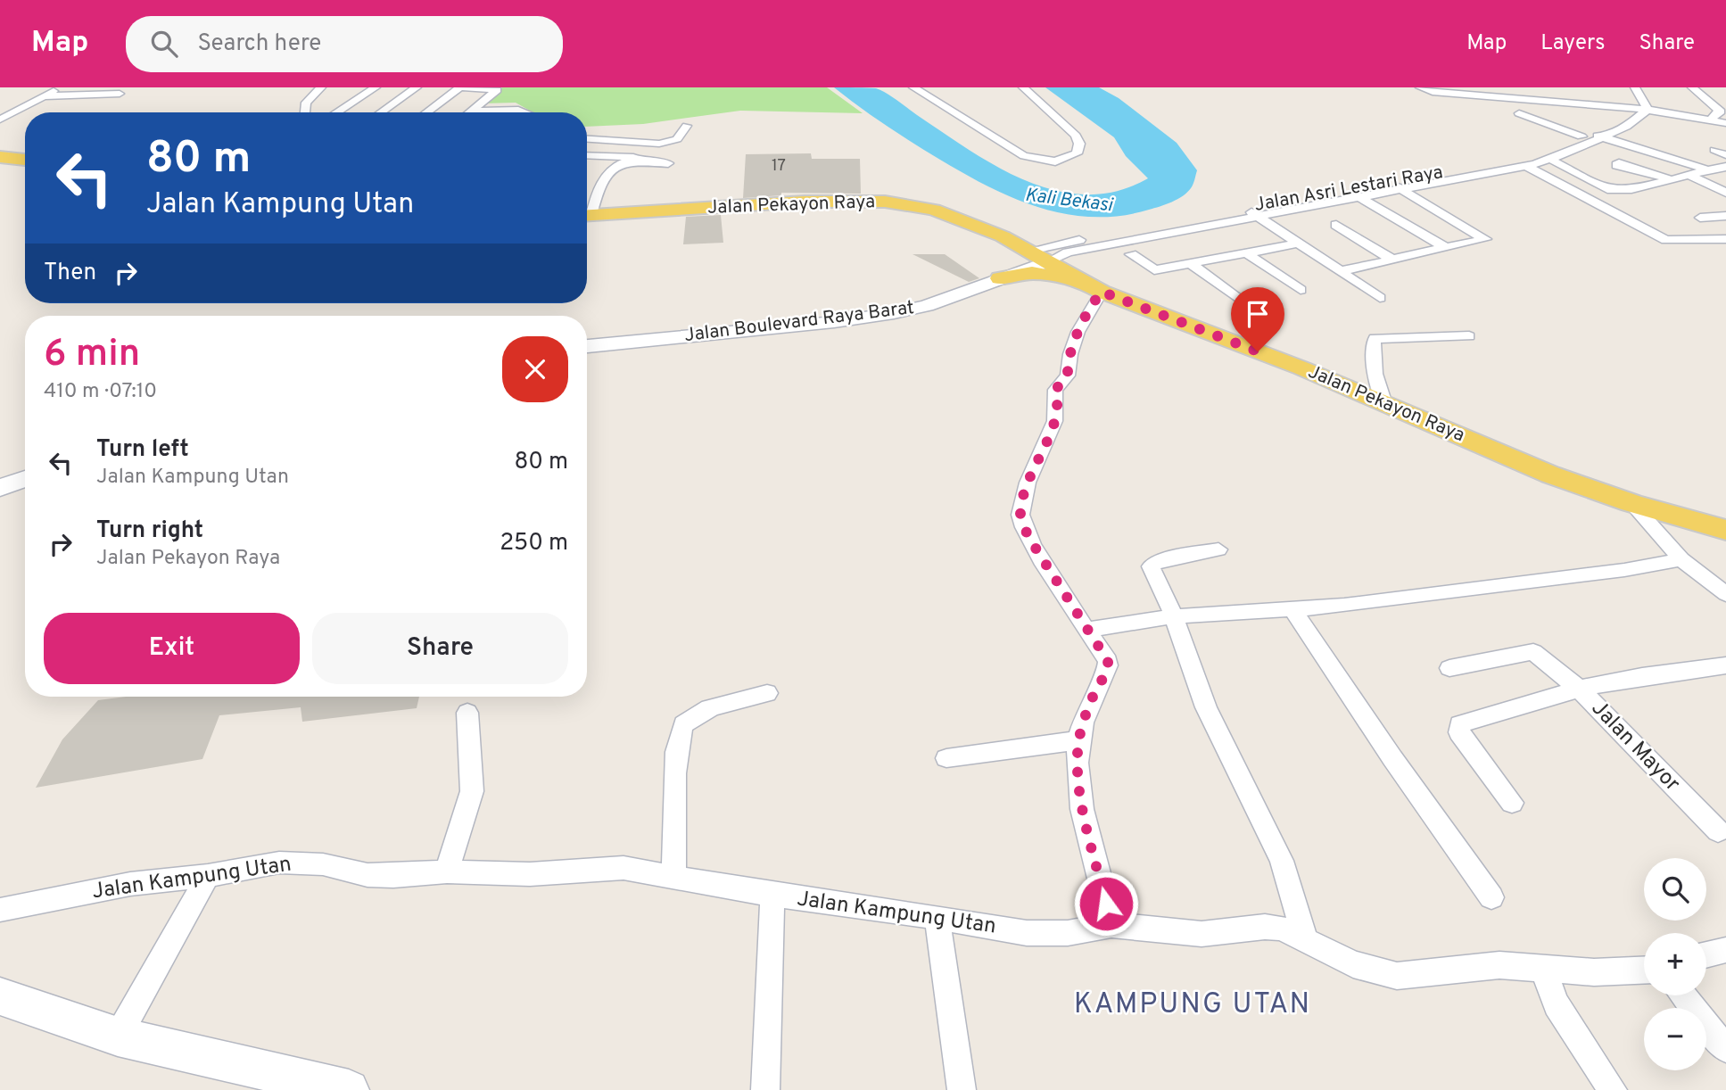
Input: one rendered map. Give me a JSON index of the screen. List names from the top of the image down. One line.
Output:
{"streets":{"main road":["Jalan Pekayon Raya","Jalan Boulevard Raya Barat"],"street":["Jalan Asri Lestari Raya","Jalan Mayor","Jalan Kampung Utan"]},"crossings":[["Jalan Asri Lestari Raya","Jalan Pekayon Raya"],["Jalan Asri Lestari Raya","Jalan Boulevard Raya Barat"],["Jalan Pekayon Raya","Jalan Boulevard Raya Barat"]],"districts":["KAMPUNG UTAN"],"water":["Kali Bekasi"],"house_numbers":["17"],"page":{"header":"Map","search":"Search here","nav":["Map","Layers","Share"],"turn":["80 m","Jalan Kampung Utan"],"then":"Then","heading":["6 min","410 m · 07:10"],"list":[{"name":"Turn left","note":"Jalan Kampung Utan","value":"80 m"},{"name":"Turn right","note":"Jalan Pekayon Raya","value":"250 m"}],"buttons":["Exit","Share"],"map_buttons":["+","−"]}}
